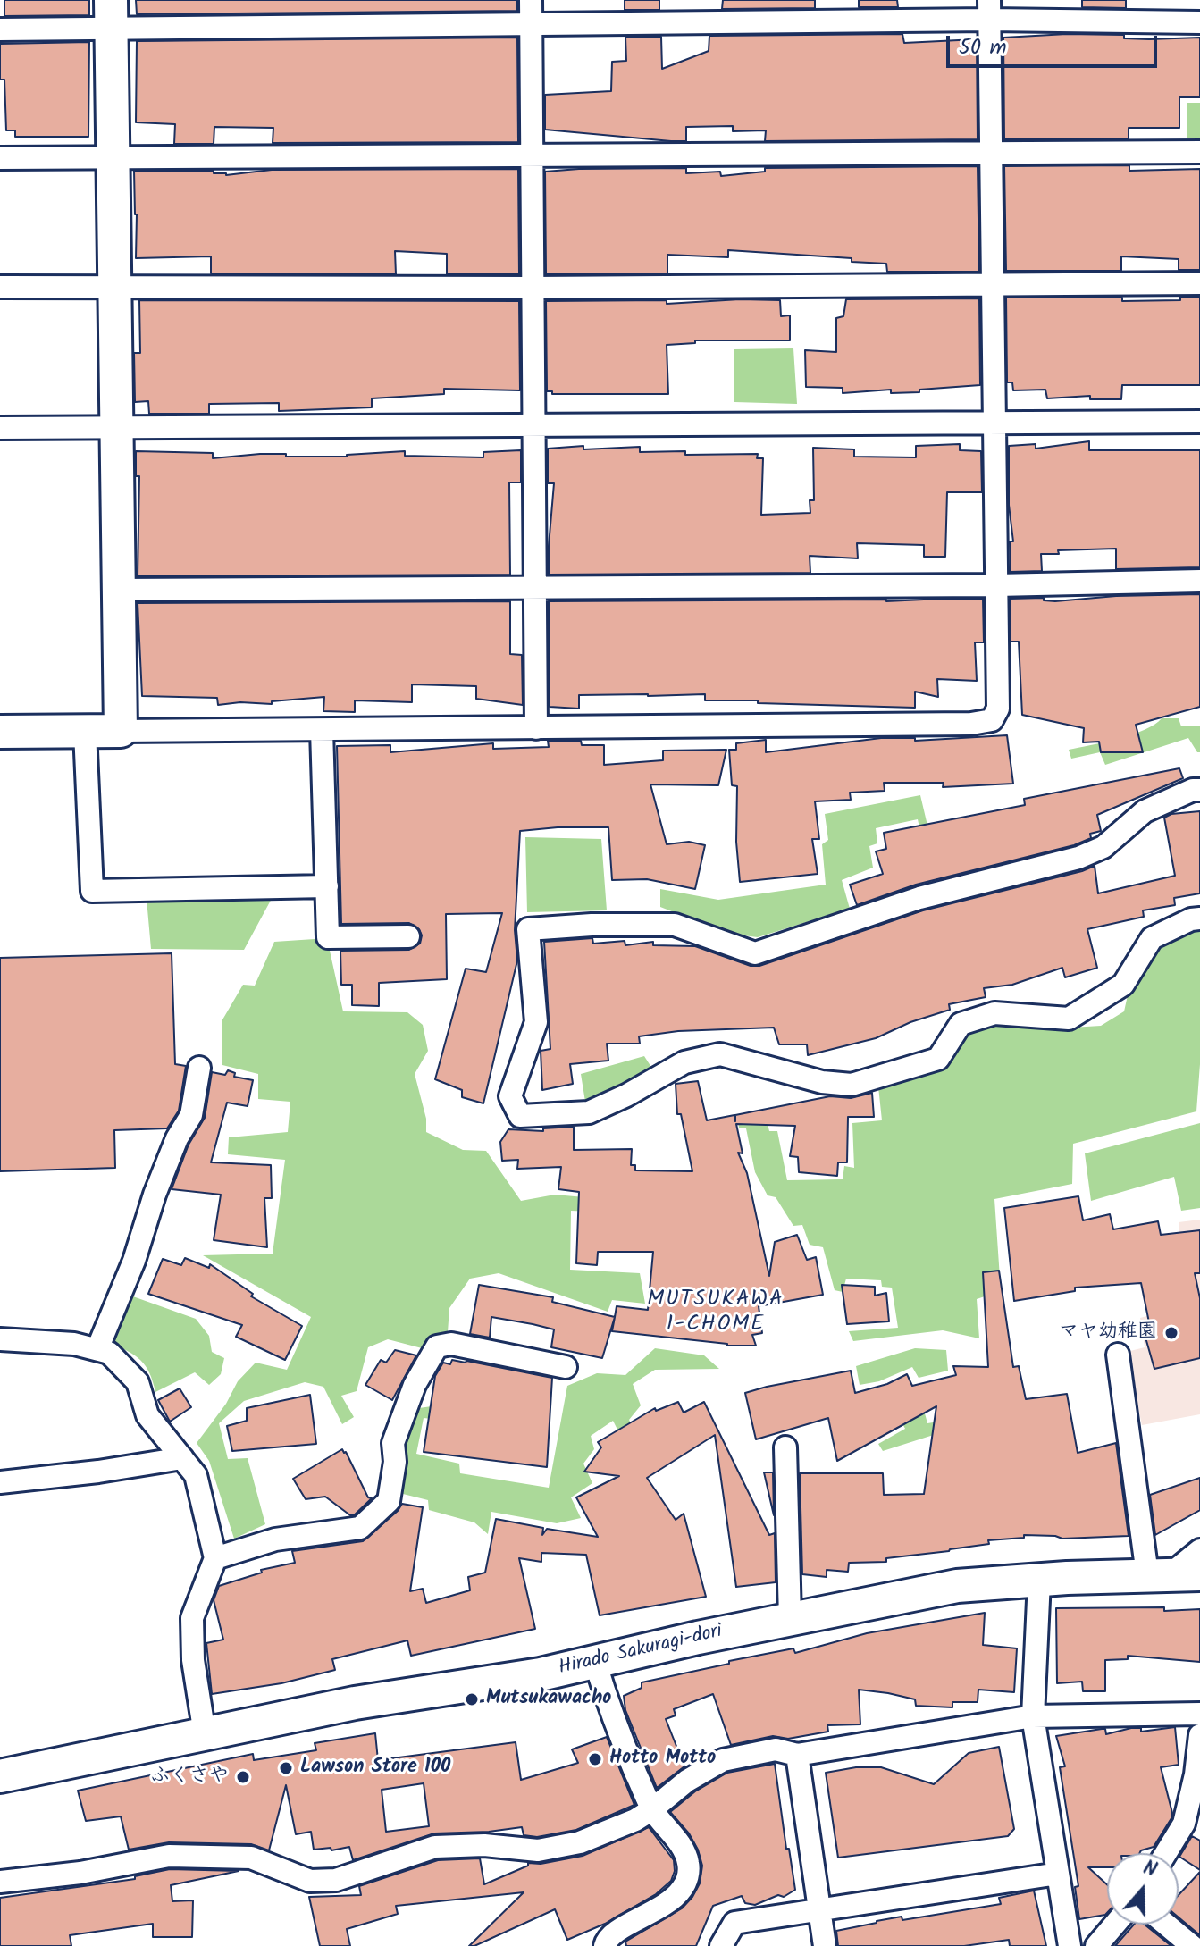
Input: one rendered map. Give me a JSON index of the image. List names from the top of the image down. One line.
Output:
{"streets":{"main road":["Hirado Sakuragi-dori"]},"districts":["MUTSUKAWA 1-CHOME"],"places":["マヤ幼稚園","Mutsukawacho","Hotto Motto","Lawson Store 100","ふくさや"],"scale_bar":"50 m","north":"top"}
